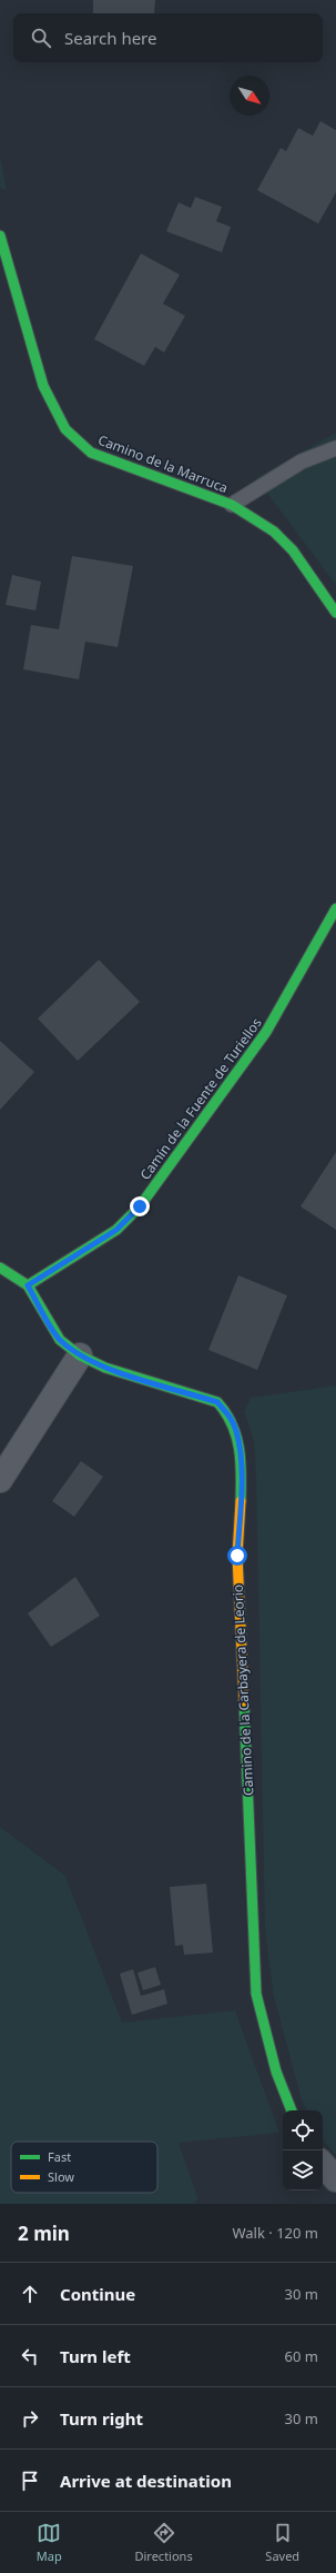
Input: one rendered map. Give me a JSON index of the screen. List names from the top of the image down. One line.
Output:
{"streets":{"street":["Camino de la Marruca","Camín de la Fuente de Turiellos","Camino de la Carbayera de Leorio"]},"crossings":[["Camín de la Fuente de Turiellos","Camino de la Carbayera de Leorio"]],"legend":["Fast","Slow"],"north":"bottom right","page":{"search":"Search here","heading":["2 min","Walk · 120 m"],"list":[["Continue","30 m"],["Turn left","60 m"],["Turn right","30 m"],"Arrive at destination"],"nav":["Map","Directions","Saved"]}}
